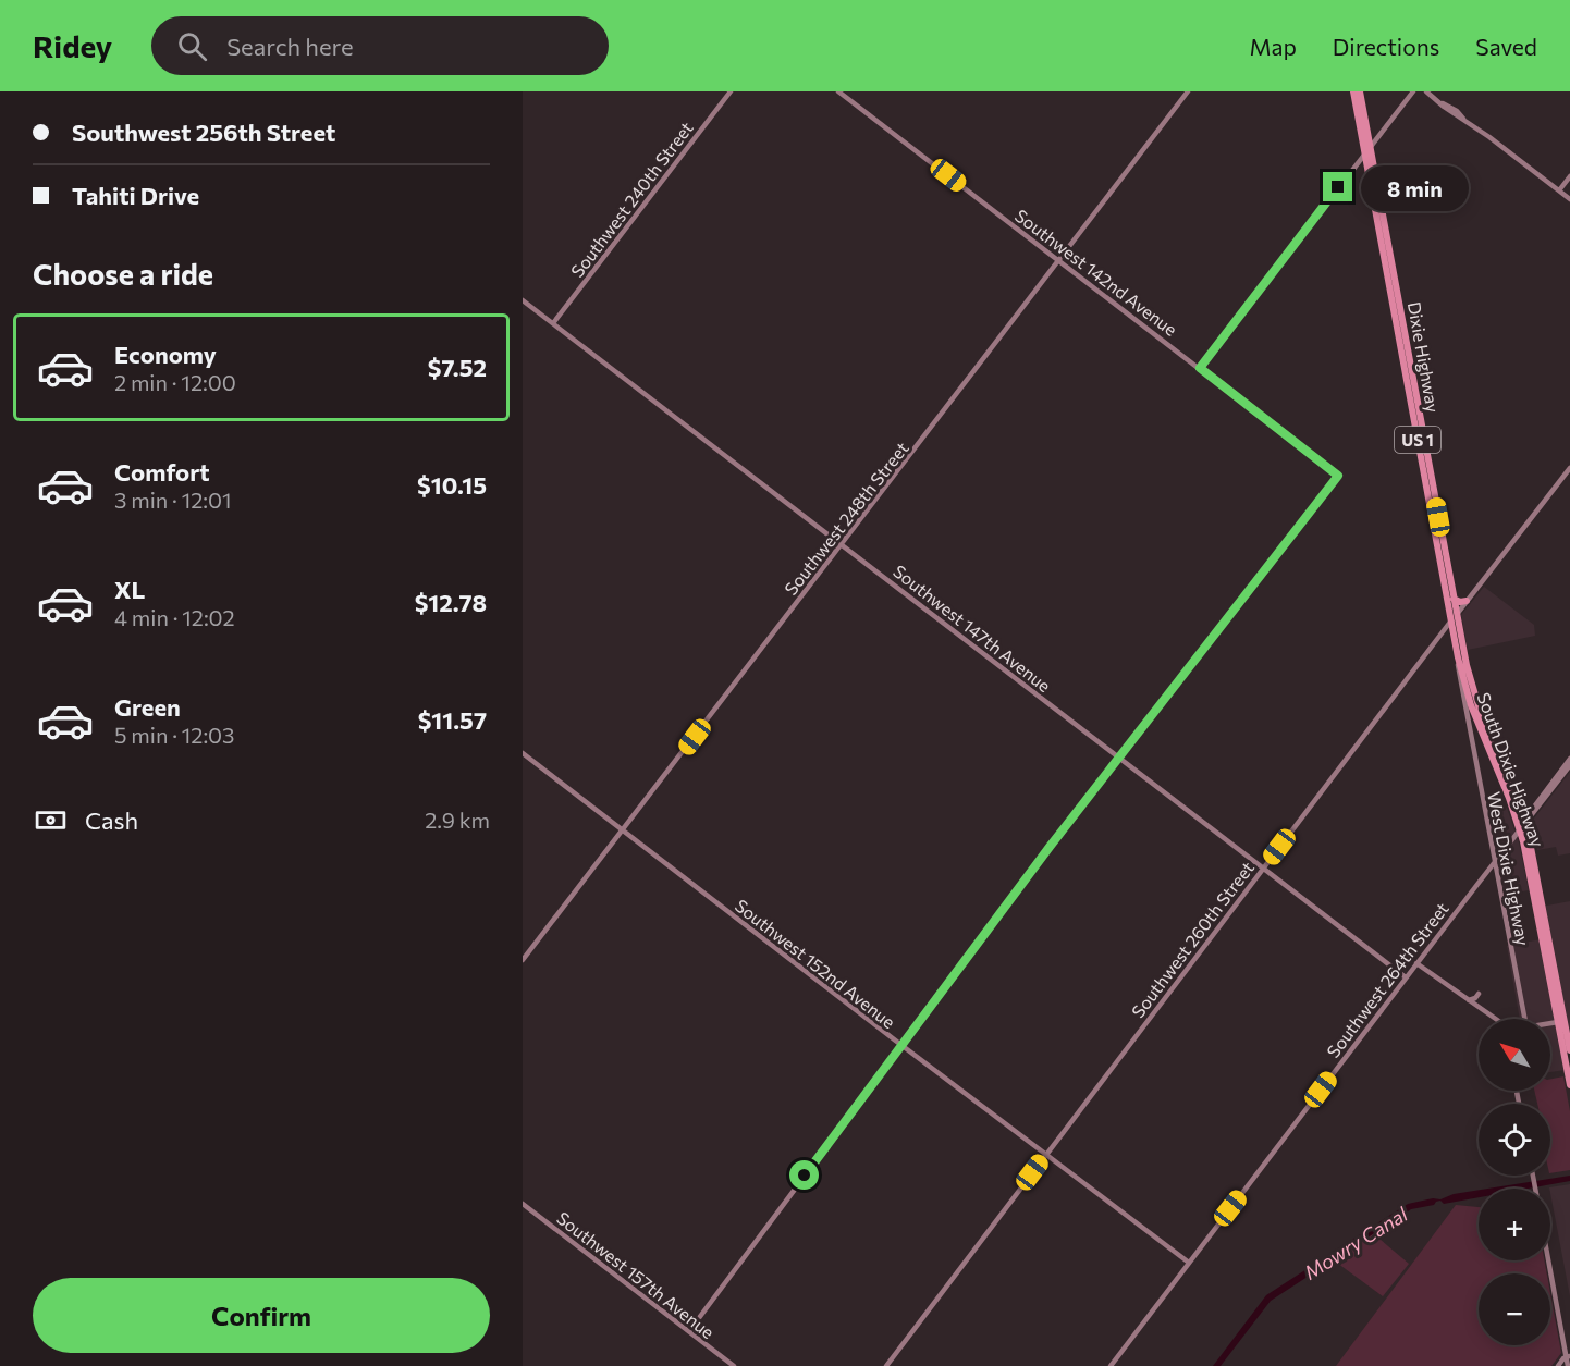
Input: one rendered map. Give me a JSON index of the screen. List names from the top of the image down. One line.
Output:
{"streets":{"highway":["Dixie Highway","US 1","South Dixie Highway"],"street":["Southwest 240th Street","Southwest 142nd Avenue","Southwest 248th Street","Southwest 147th Avenue","West Dixie Highway","Southwest 260th Street","Southwest 152nd Avenue","Southwest 264th Street","Southwest 157th Avenue"]},"crossings":[["Southwest 240th Street","Southwest 147th Avenue"],["Southwest 142nd Avenue","Southwest 248th Street"],["Southwest 142nd Avenue","Southwest 147th Avenue"],["Dixie Highway","South Dixie Highway"],["Dixie Highway","West Dixie Highway"],["Dixie Highway","Southwest 260th Street"],["Southwest 248th Street","Southwest 147th Avenue"],["Southwest 248th Street","Southwest 152nd Avenue"],["Southwest 147th Avenue","Southwest 260th Street"],["Southwest 147th Avenue","Southwest 264th Street"],["South Dixie Highway","West Dixie Highway"],["South Dixie Highway","Southwest 264th Street"],["West Dixie Highway","Southwest 264th Street"],["Southwest 260th Street","Southwest 152nd Avenue"],["Southwest 152nd Avenue","Southwest 264th Street"]],"water":["Mowry Canal"],"north":"top left","page":{"header":"Ridey","search":"Search here","nav":["Map","Directions","Saved"],"banner":["Southwest 256th Street","Tahiti Drive"],"bubble":"8 min","heading":"Choose a ride","list":[{"name":"Economy","note":"2 min · 12:00","value":"$7.52"},{"name":"Comfort","note":"3 min · 12:01","value":"$10.15"},{"name":"XL","note":"4 min · 12:02","value":"$12.78"},{"name":"Green","note":"5 min · 12:03","value":"$11.57"}],"pay":["Cash","2.9 km"],"map_buttons":["+","−"],"buttons":"Confirm"}}
